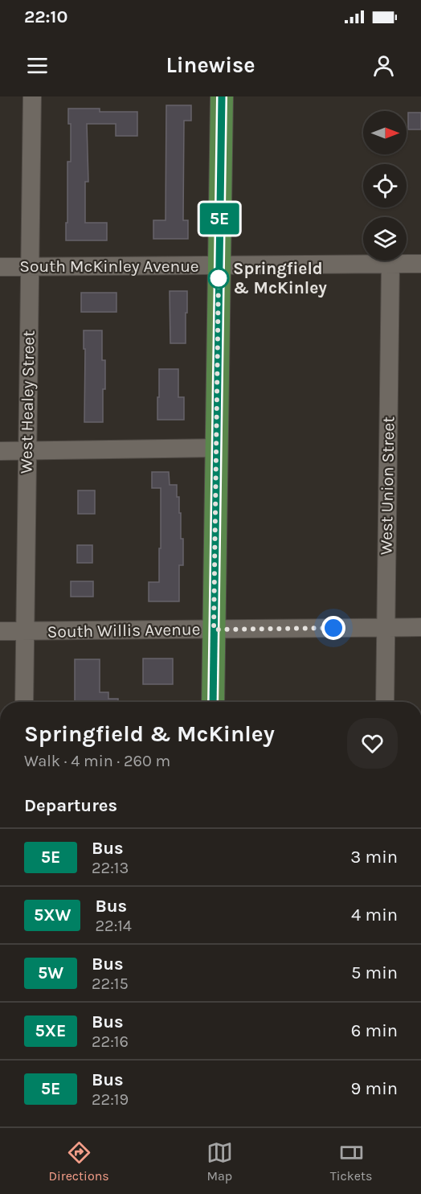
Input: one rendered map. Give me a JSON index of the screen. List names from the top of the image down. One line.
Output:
{"streets":{"street":["South McKinley Avenue","West Healey Street","West Union Street","South Willis Avenue"]},"crossings":[["South McKinley Avenue","West Healey Street"],["South McKinley Avenue","West Union Street"],["West Healey Street","South Willis Avenue"],["West Union Street","South Willis Avenue"]],"places":["Springfield & McKinley"],"lines":["bus line 5E"],"north":"right","page":{"status":"22:10","header":"Linewise","on_map":"5E","heading":[["Springfield & McKinley","Walk · 4 min · 260 m"],"Departures"],"list":[{"mark":"5E","name":"Bus","note":"22:13","value":"3 min"},{"mark":"5XW","name":"Bus","note":"22:14","value":"4 min"},{"mark":"5W","name":"Bus","note":"22:15","value":"5 min"},{"mark":"5XE","name":"Bus","note":"22:16","value":"6 min"},{"mark":"5E","name":"Bus","note":"22:19","value":"9 min"}],"tabs":["Directions","Map","Tickets"]}}
